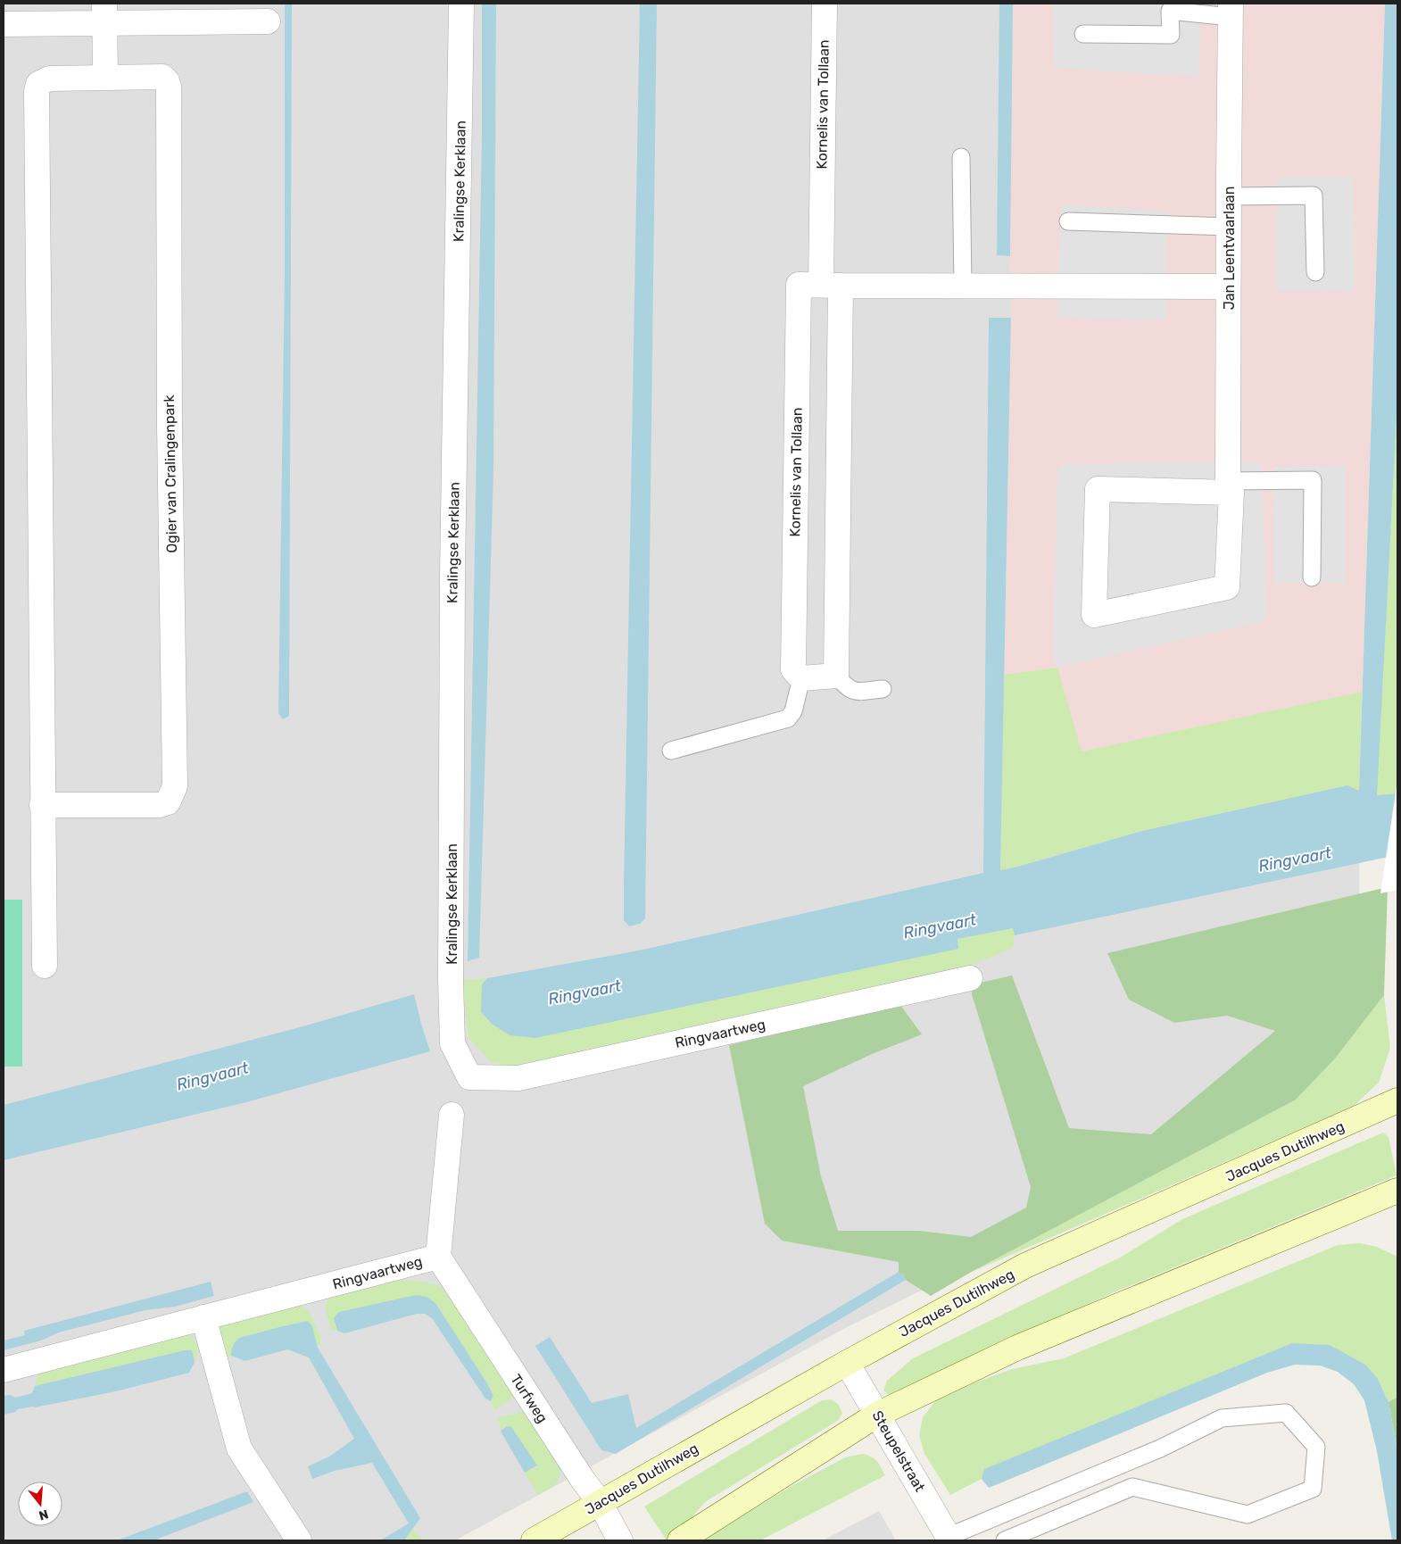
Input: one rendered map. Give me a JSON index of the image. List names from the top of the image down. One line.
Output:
{"streets":{"main road":["Jacques Dutilhweg"],"street":["Kornelis van Tollaan","Kralingse Kerklaan","Jan Leentvaarlaan","Ogier van Cralingenpark","Ringvaartweg","Turfweg","Steupelstraat"]},"crossings":[["Kralingse Kerklaan","Ringvaartweg"],["Ringvaartweg","Turfweg"],["Jacques Dutilhweg","Turfweg"],["Jacques Dutilhweg","Steupelstraat"]],"water":["Ringvaart"],"north":"bottom"}
